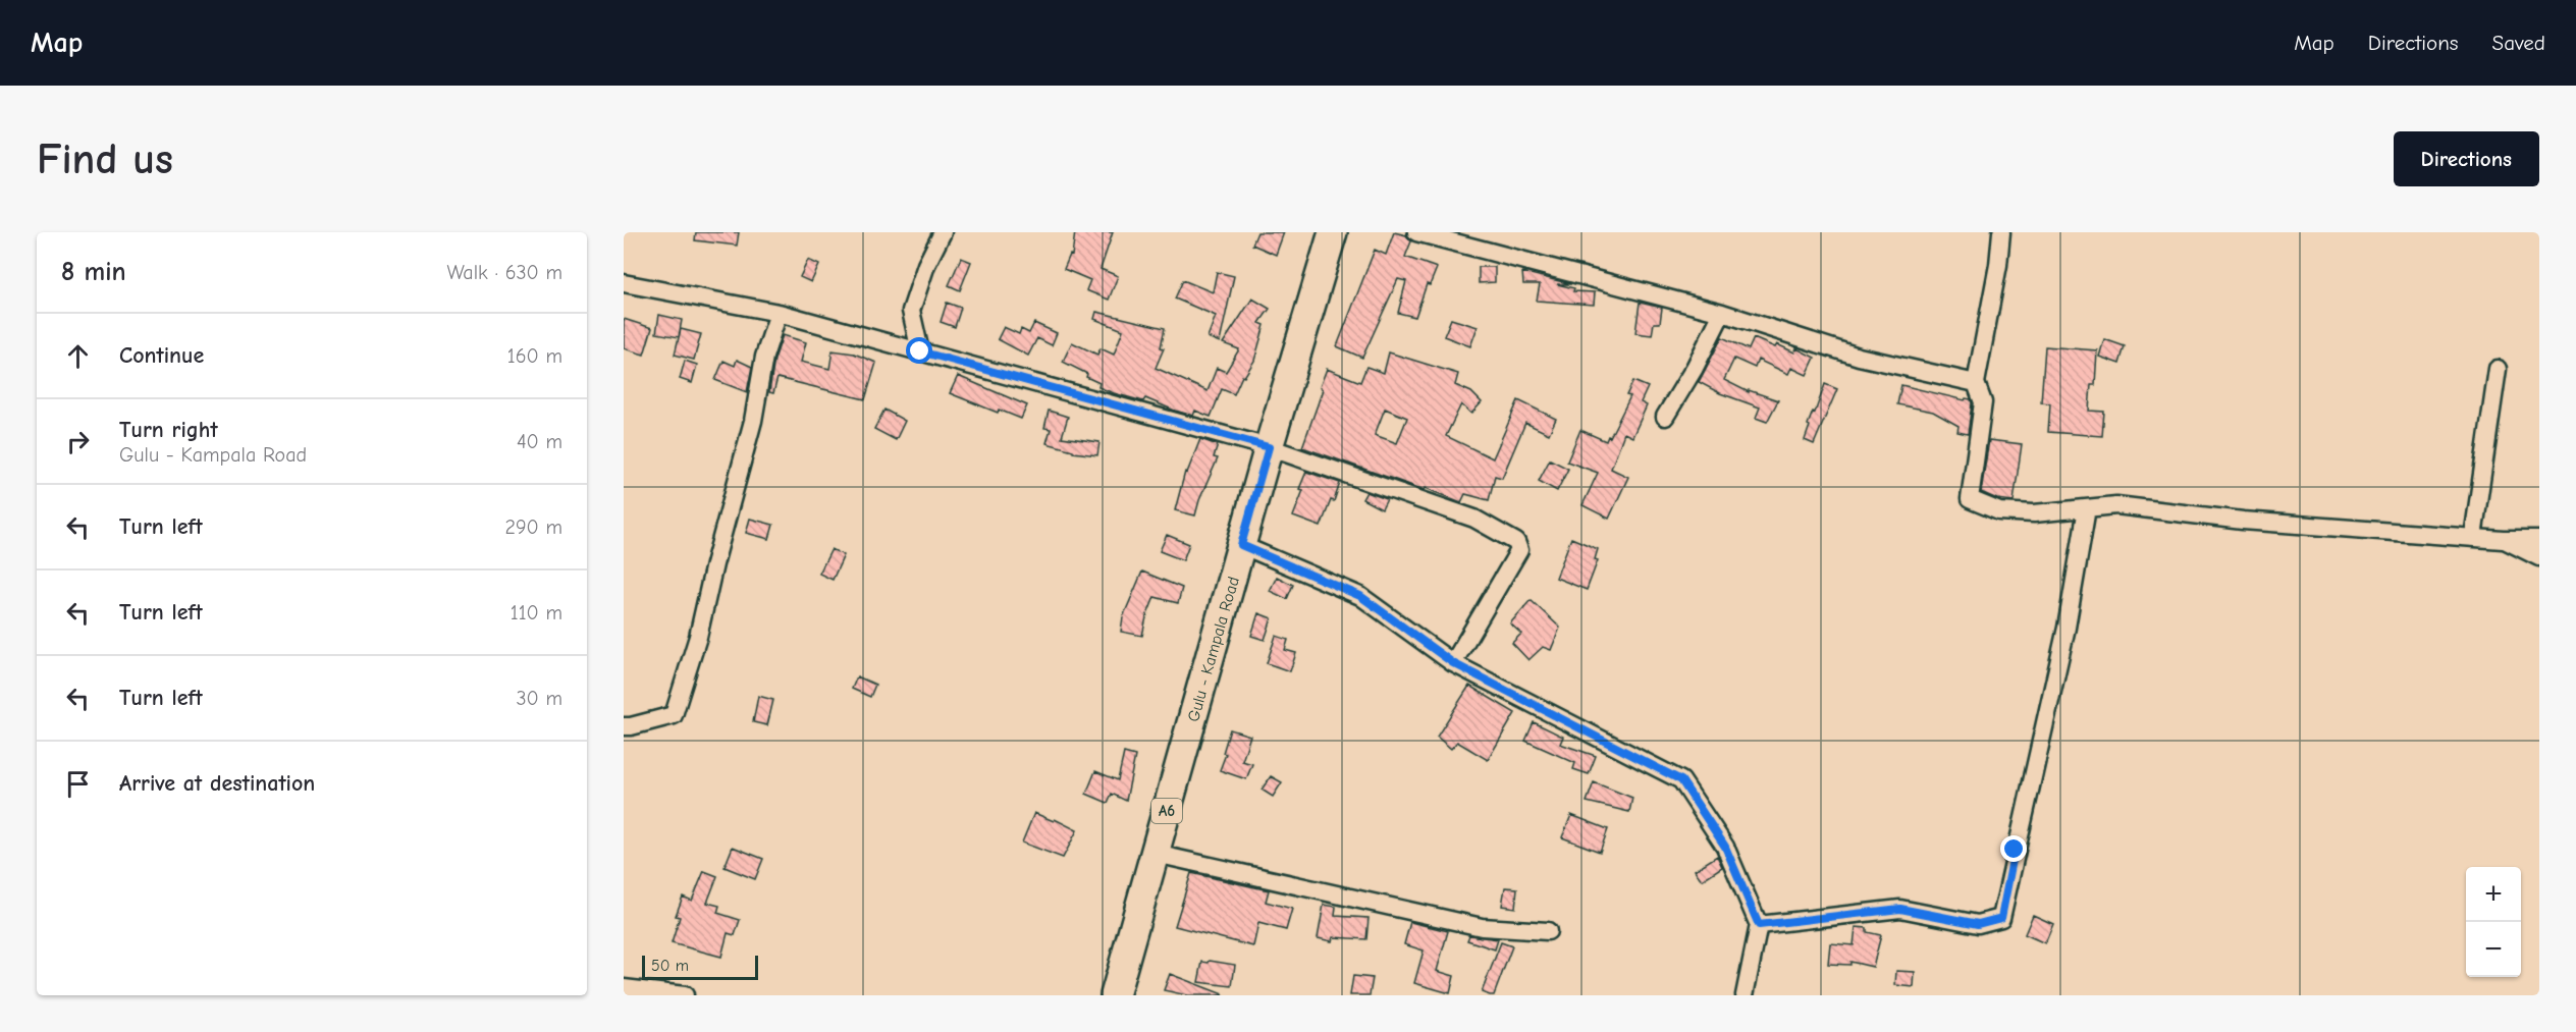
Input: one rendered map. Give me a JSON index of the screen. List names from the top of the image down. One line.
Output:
{"streets":{"main road":["Gulu - Kampala Road","A6"]},"scale_bar":"50 m","page":{"header":"Map","nav":["Map","Directions","Saved"],"buttons":"Directions","title":"Find us","heading":["8 min","Walk · 630 m"],"list":[["Continue","160 m"],["Turn right","Gulu - Kampala Road","40 m"],["Turn left","290 m"],["Turn left","110 m"],["Turn left","30 m"],"Arrive at destination"],"map_buttons":["+","−"],"scale":"50 m"}}
